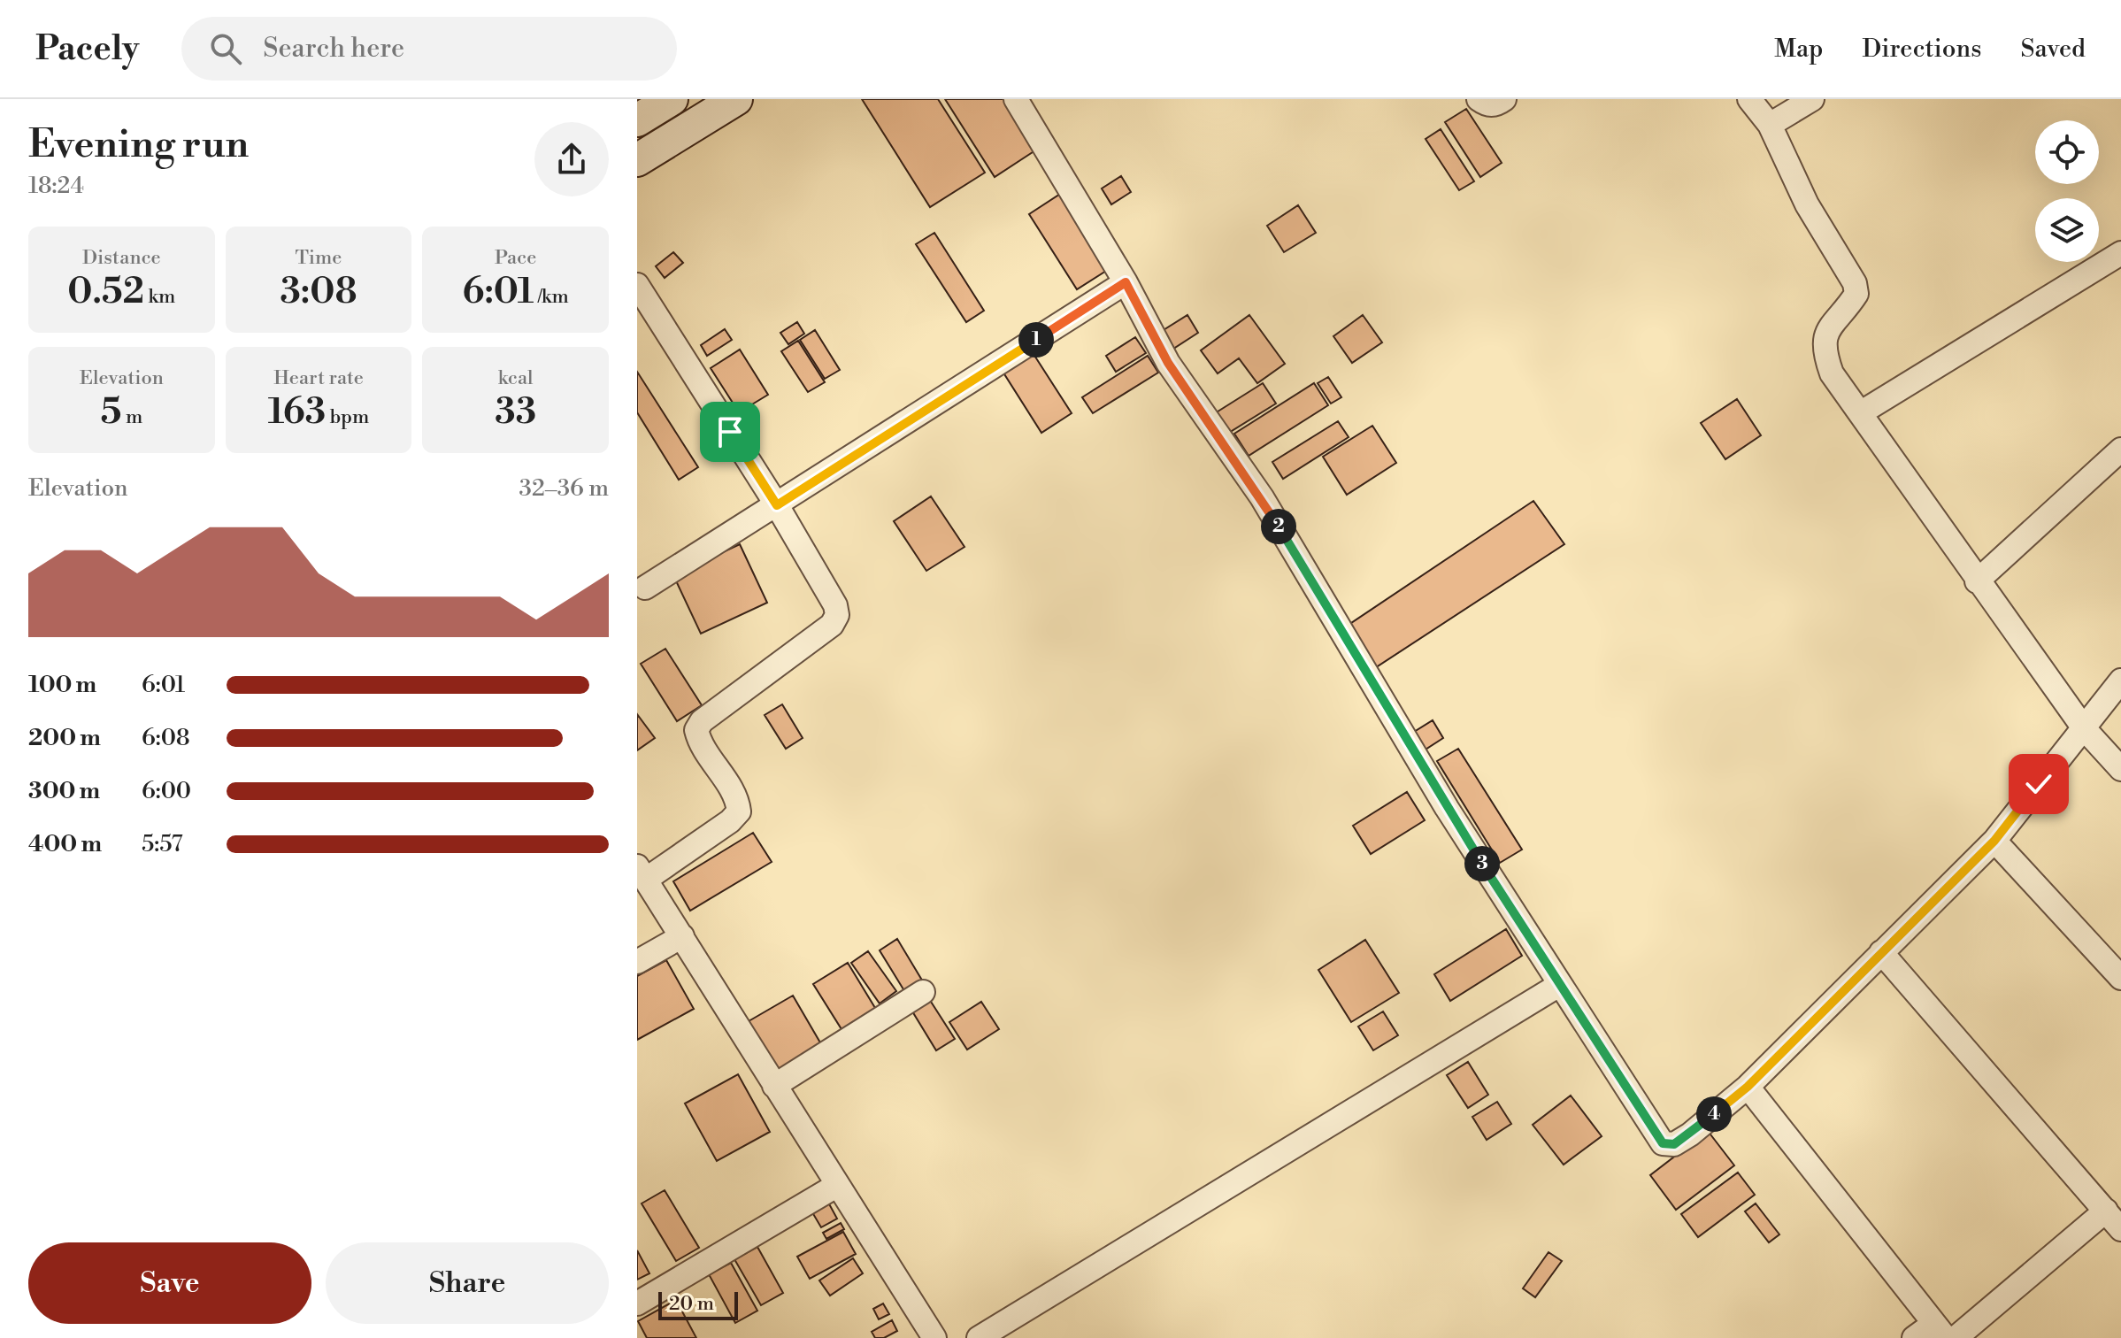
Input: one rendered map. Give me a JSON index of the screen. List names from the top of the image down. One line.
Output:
{"scale_bar":"20 m","page":{"header":"Pacely","search":"Search here","nav":["Map","Directions","Saved"],"heading":["Evening run","18:24"],"stats":[["Distance","0.52 km"],["Time","3:08"],["Pace","6:01 /km"],["Elevation","5 m"],["Heart rate","163 bpm"],["kcal","33"]],"pins":["1","2","3","4"],"chart":["Elevation","32–36 m"],"list":[{"name":"100 m","note":"6:01"},{"name":"200 m","note":"6:08"},{"name":"300 m","note":"6:00"},{"name":"400 m","note":"5:57"}],"buttons":["Save","Share"],"scale":"20 m"}}
